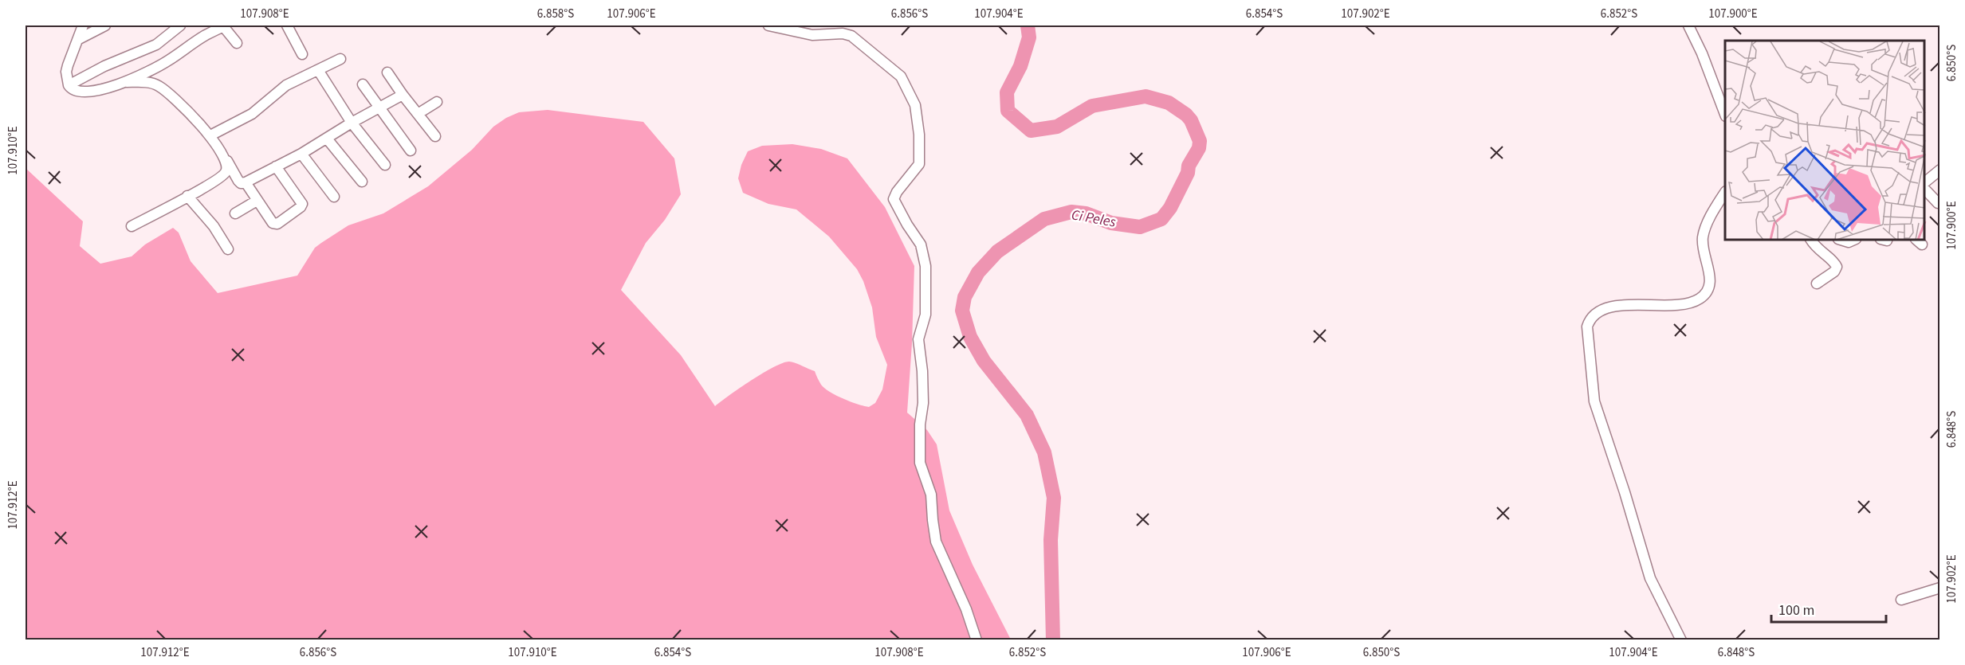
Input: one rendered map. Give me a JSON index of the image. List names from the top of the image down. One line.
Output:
{"water":["Ci Peles"],"scale_bar":"100 m","coordinates":["107.908°E","6.858°S","107.906°E","6.856°S","107.904°E","6.854°S","107.902°E","6.852°S","107.900°E","6.850°S","107.910°E","6.848°S","107.912°E"]}
